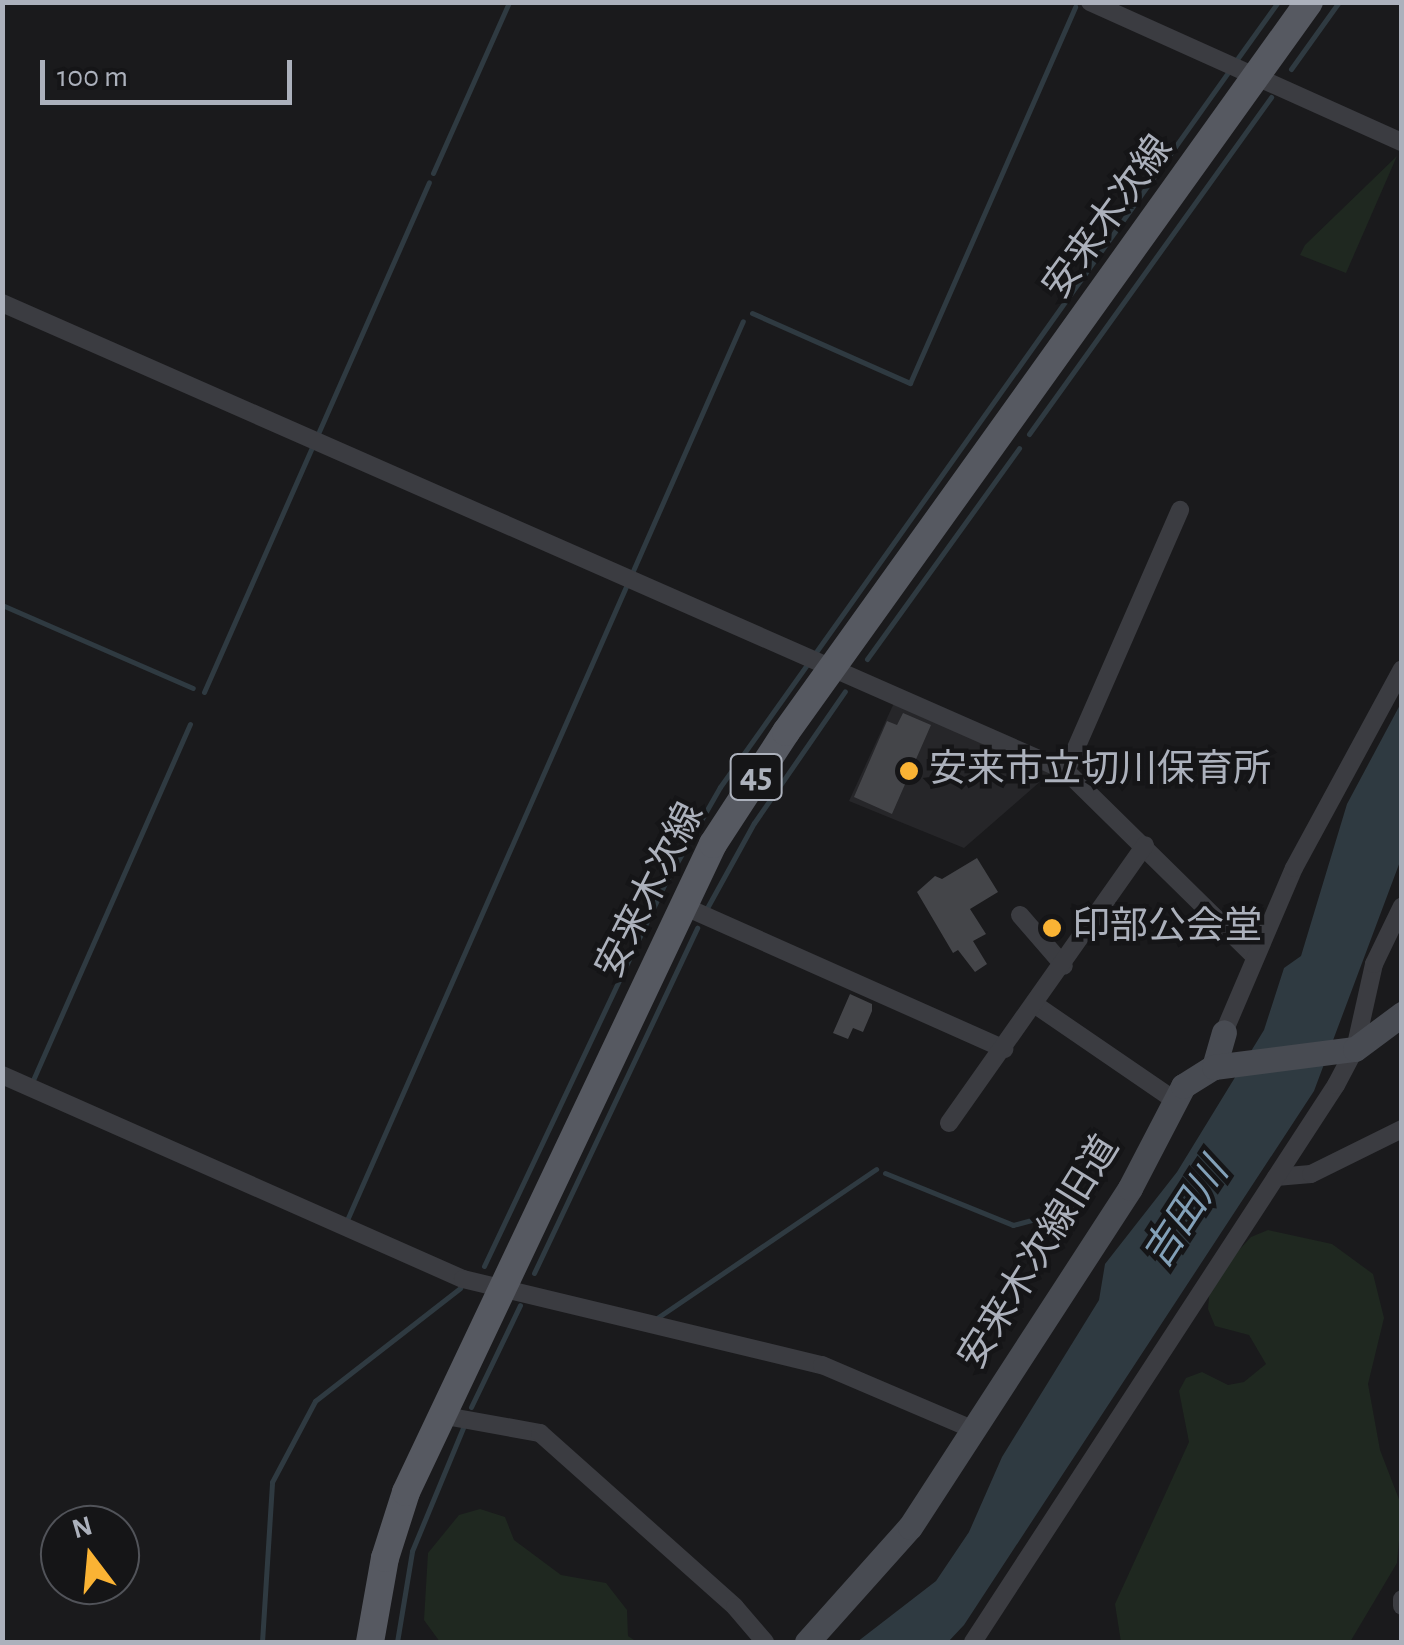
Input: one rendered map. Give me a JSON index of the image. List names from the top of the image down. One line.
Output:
{"streets":{"main road":["安来木次線","45"],"street":["安来木次線旧道"]},"water":["吉田川"],"places":["安来市立切川保育所","印部公会堂"],"scale_bar":"100 m","north":"top"}
